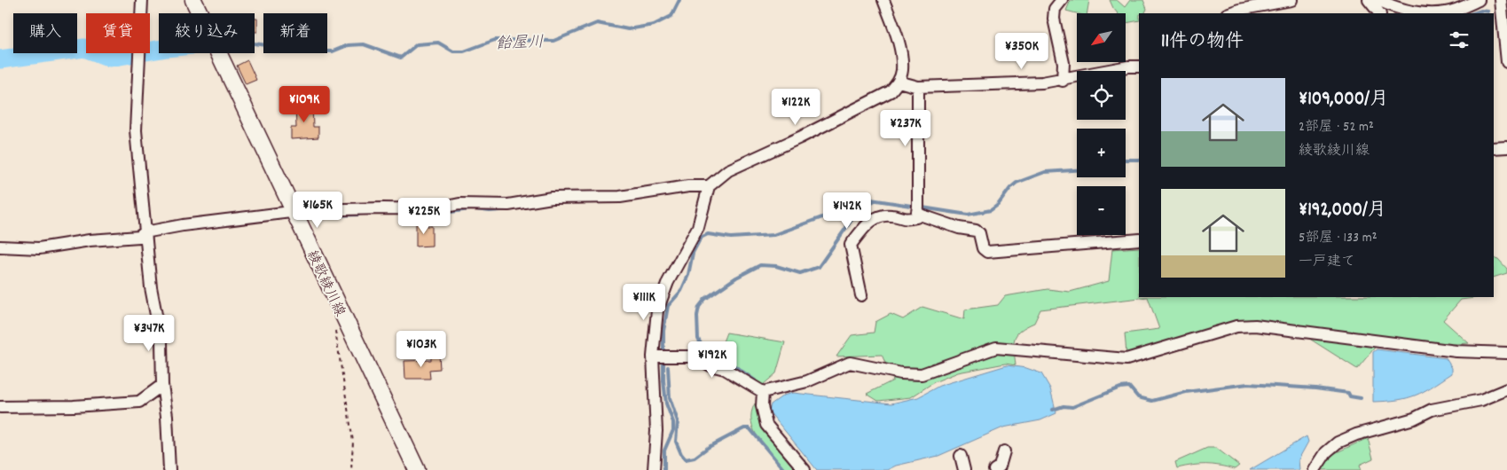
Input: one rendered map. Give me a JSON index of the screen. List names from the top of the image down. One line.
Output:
{"streets":{"main road":["綾歌綾川線"]},"water":["飴屋川"],"north":"bottom left","page":{"map_buttons":["+","−"],"chip":["購入","賃貸","絞り込み","新着"],"heading":"11件の物件","price":["¥350K","¥109K","¥122K","¥237K","¥165K","¥142K","¥225K","¥111K","¥347K","¥103K","¥192K"],"list":[{"name":"¥109,000/月","note":"2部屋 · 52 m² · 綾歌綾川線"},{"name":"¥192,000/月","note":"5部屋 · 133 m² · 一戸建て"}]}}
